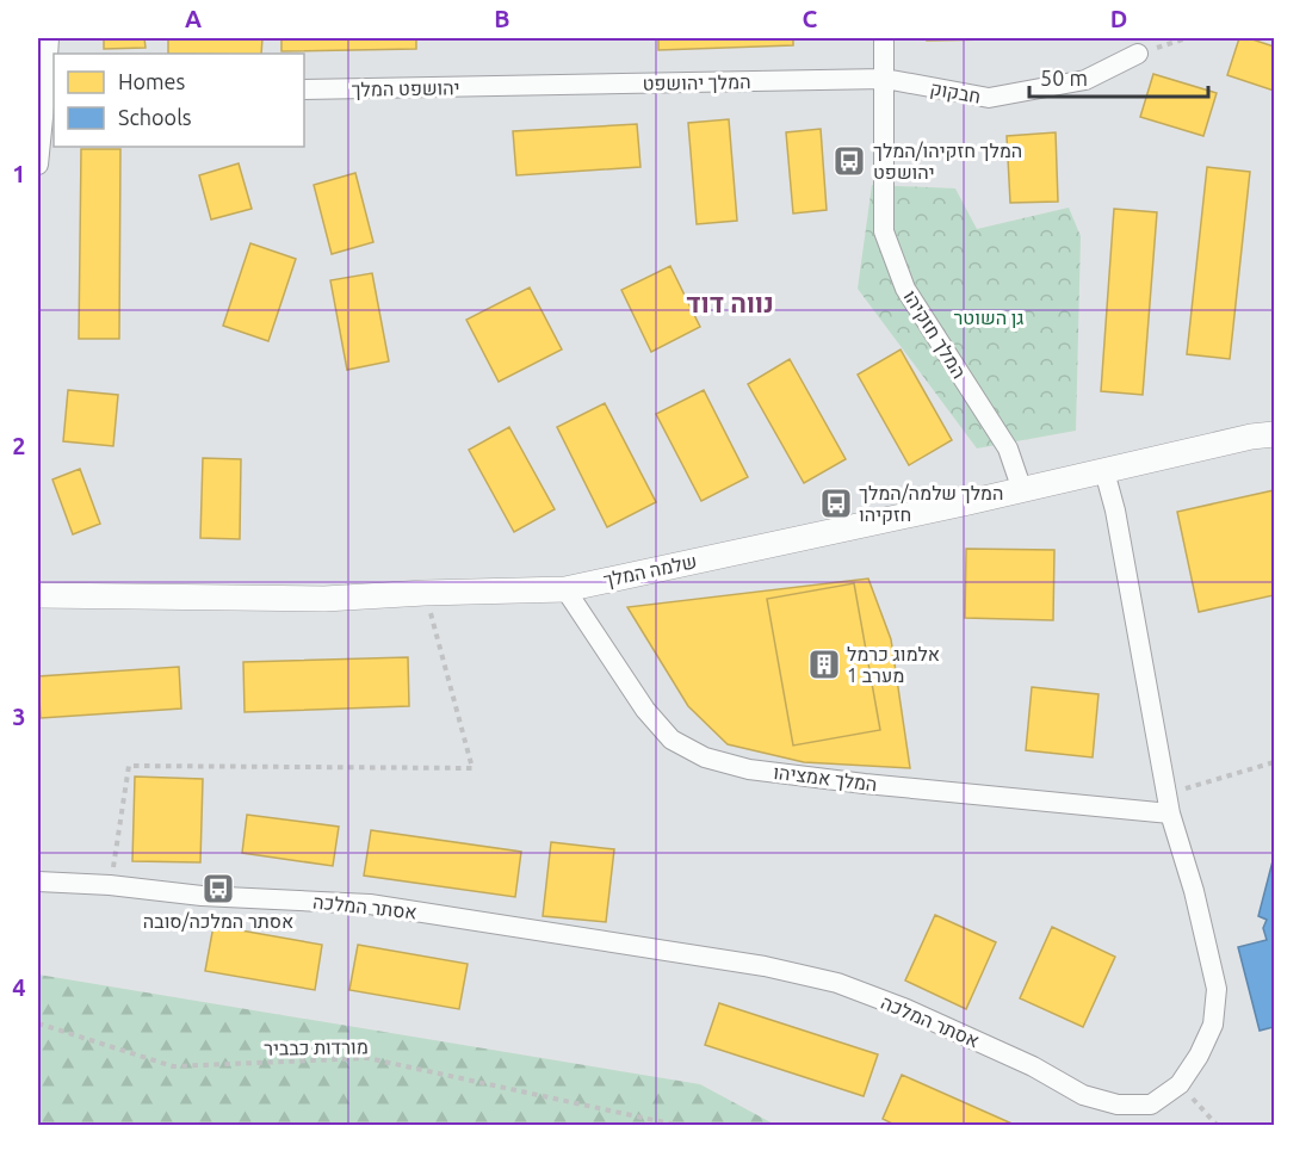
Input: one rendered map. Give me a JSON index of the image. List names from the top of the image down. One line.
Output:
{"streets":{"street":["המלך יהושפט","יהושפט המלך","חבקוק","המלך חזקיהו","שלמה המלך","המלך אמציהו","אסתר המלכה"],"path":["מורדות כבביר"]},"crossings":[["המלך יהושפט","יהושפט המלך"],["המלך יהושפט","חבקוק"],["המלך יהושפט","המלך חזקיהו"],["חבקוק","המלך חזקיהו"],["המלך חזקיהו","שלמה המלך"],["שלמה המלך","המלך אמציהו"],["שלמה המלך","אסתר המלכה"],["המלך אמציהו","אסתר המלכה"]],"districts":["נווה דוד"],"parks":["גן השוטר"],"places":{"bus stop":["המלך חזקיהו/המלך יהושפט","המלך שלמה/המלך חזקיהו","אסתר המלכה/סובה"],"building":["אלמוג כרמל מערב 1"]},"legend":["Homes","Schools"],"scale_bar":"50 m","grid":{"columns":["A","B","C","D"],"rows":["1","2","3","4"]}}
